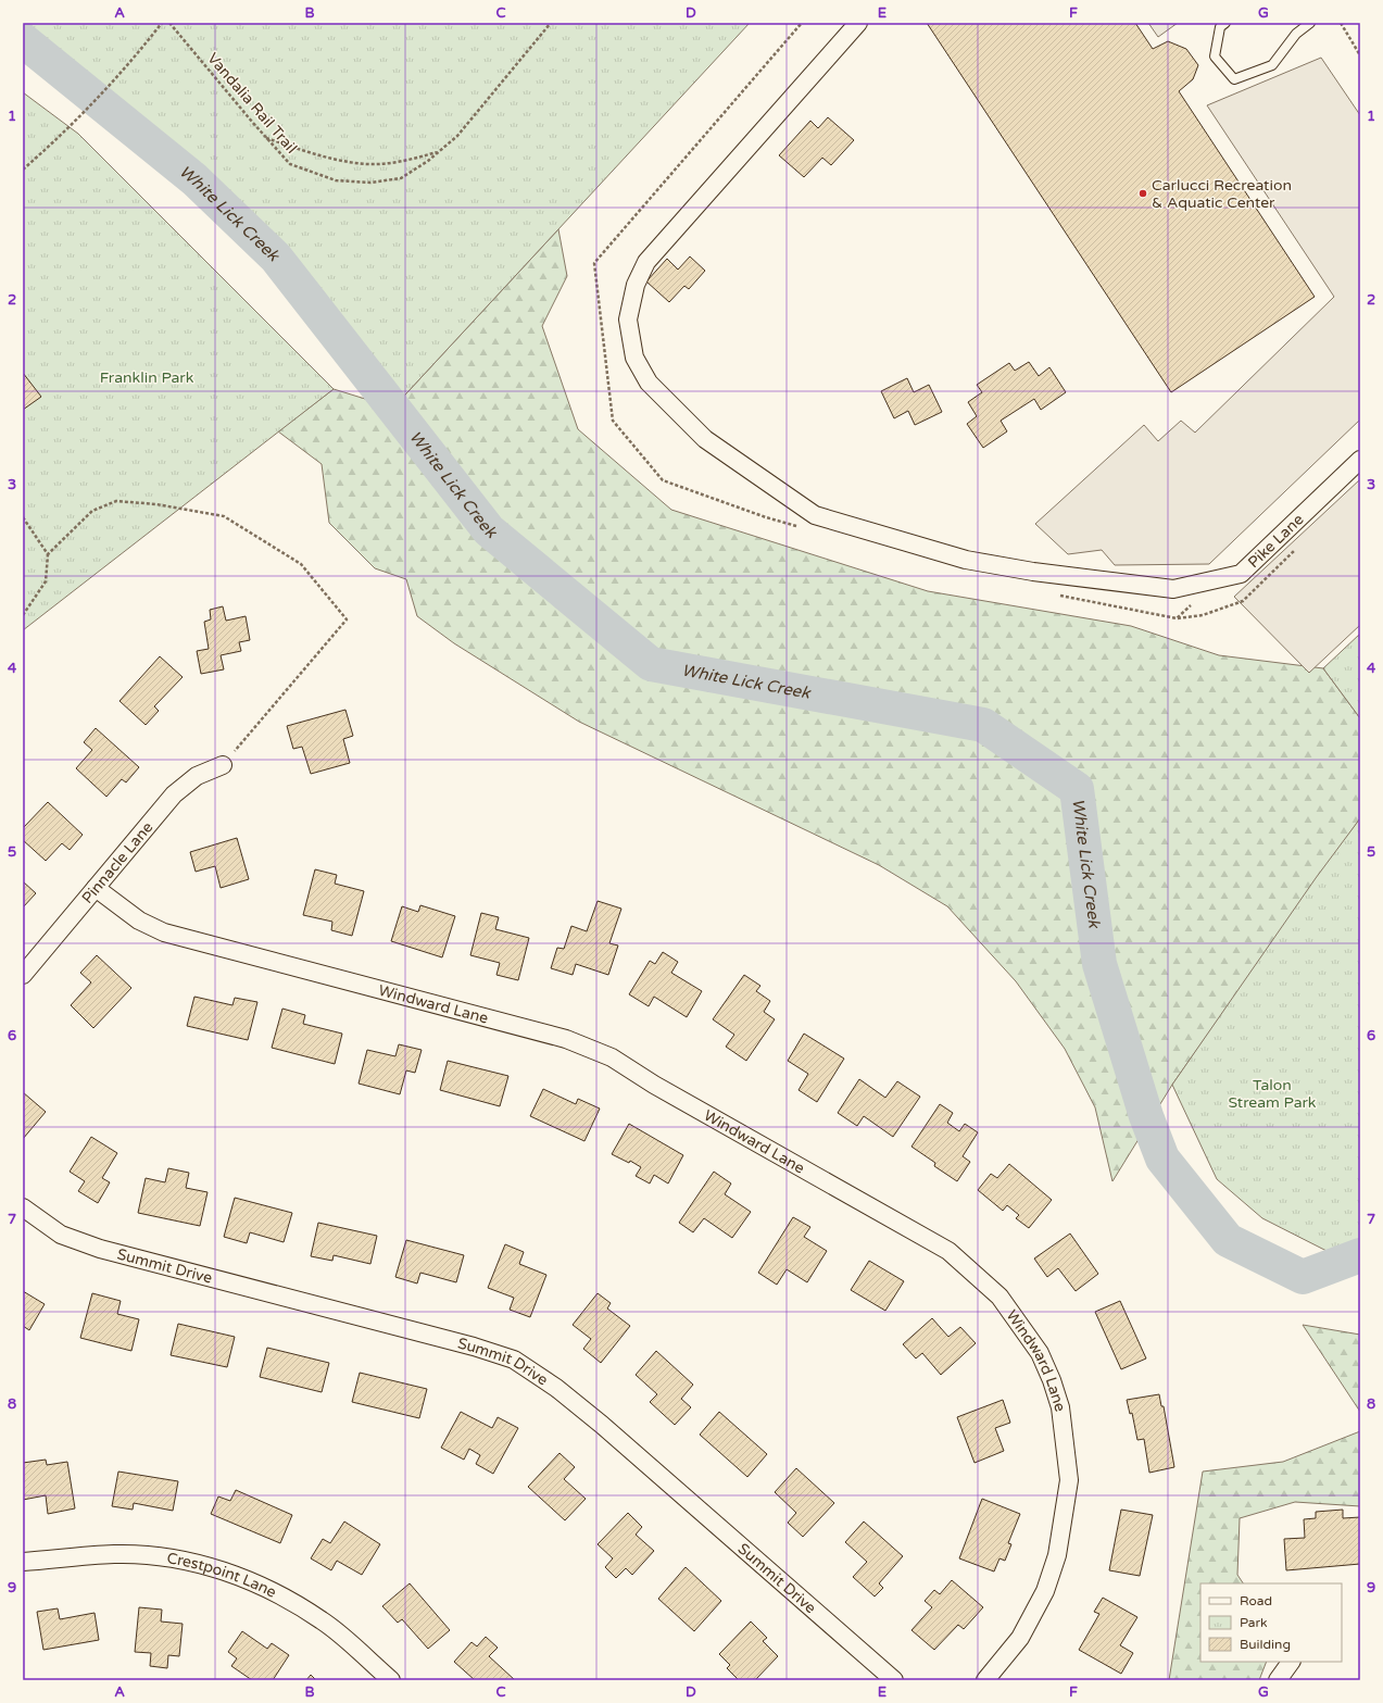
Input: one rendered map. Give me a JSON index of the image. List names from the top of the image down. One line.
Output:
{"streets":{"street":["Pike Lane","Pinnacle Lane","Windward Lane","Summit Drive","Crestpoint Lane"],"path":["Vandalia Rail Trail"]},"crossings":[["Pinnacle Lane","Windward Lane"]],"water":["White Lick Creek"],"parks":["Franklin Park","Talon Stream Park"],"places":["Carlucci Recreation & Aquatic Center"],"legend":["Road","Park","Building"],"grid":{"columns":["A","B","C","D","E","F","G"],"rows":["1","2","3","4","5","6","7","8","9"]}}
